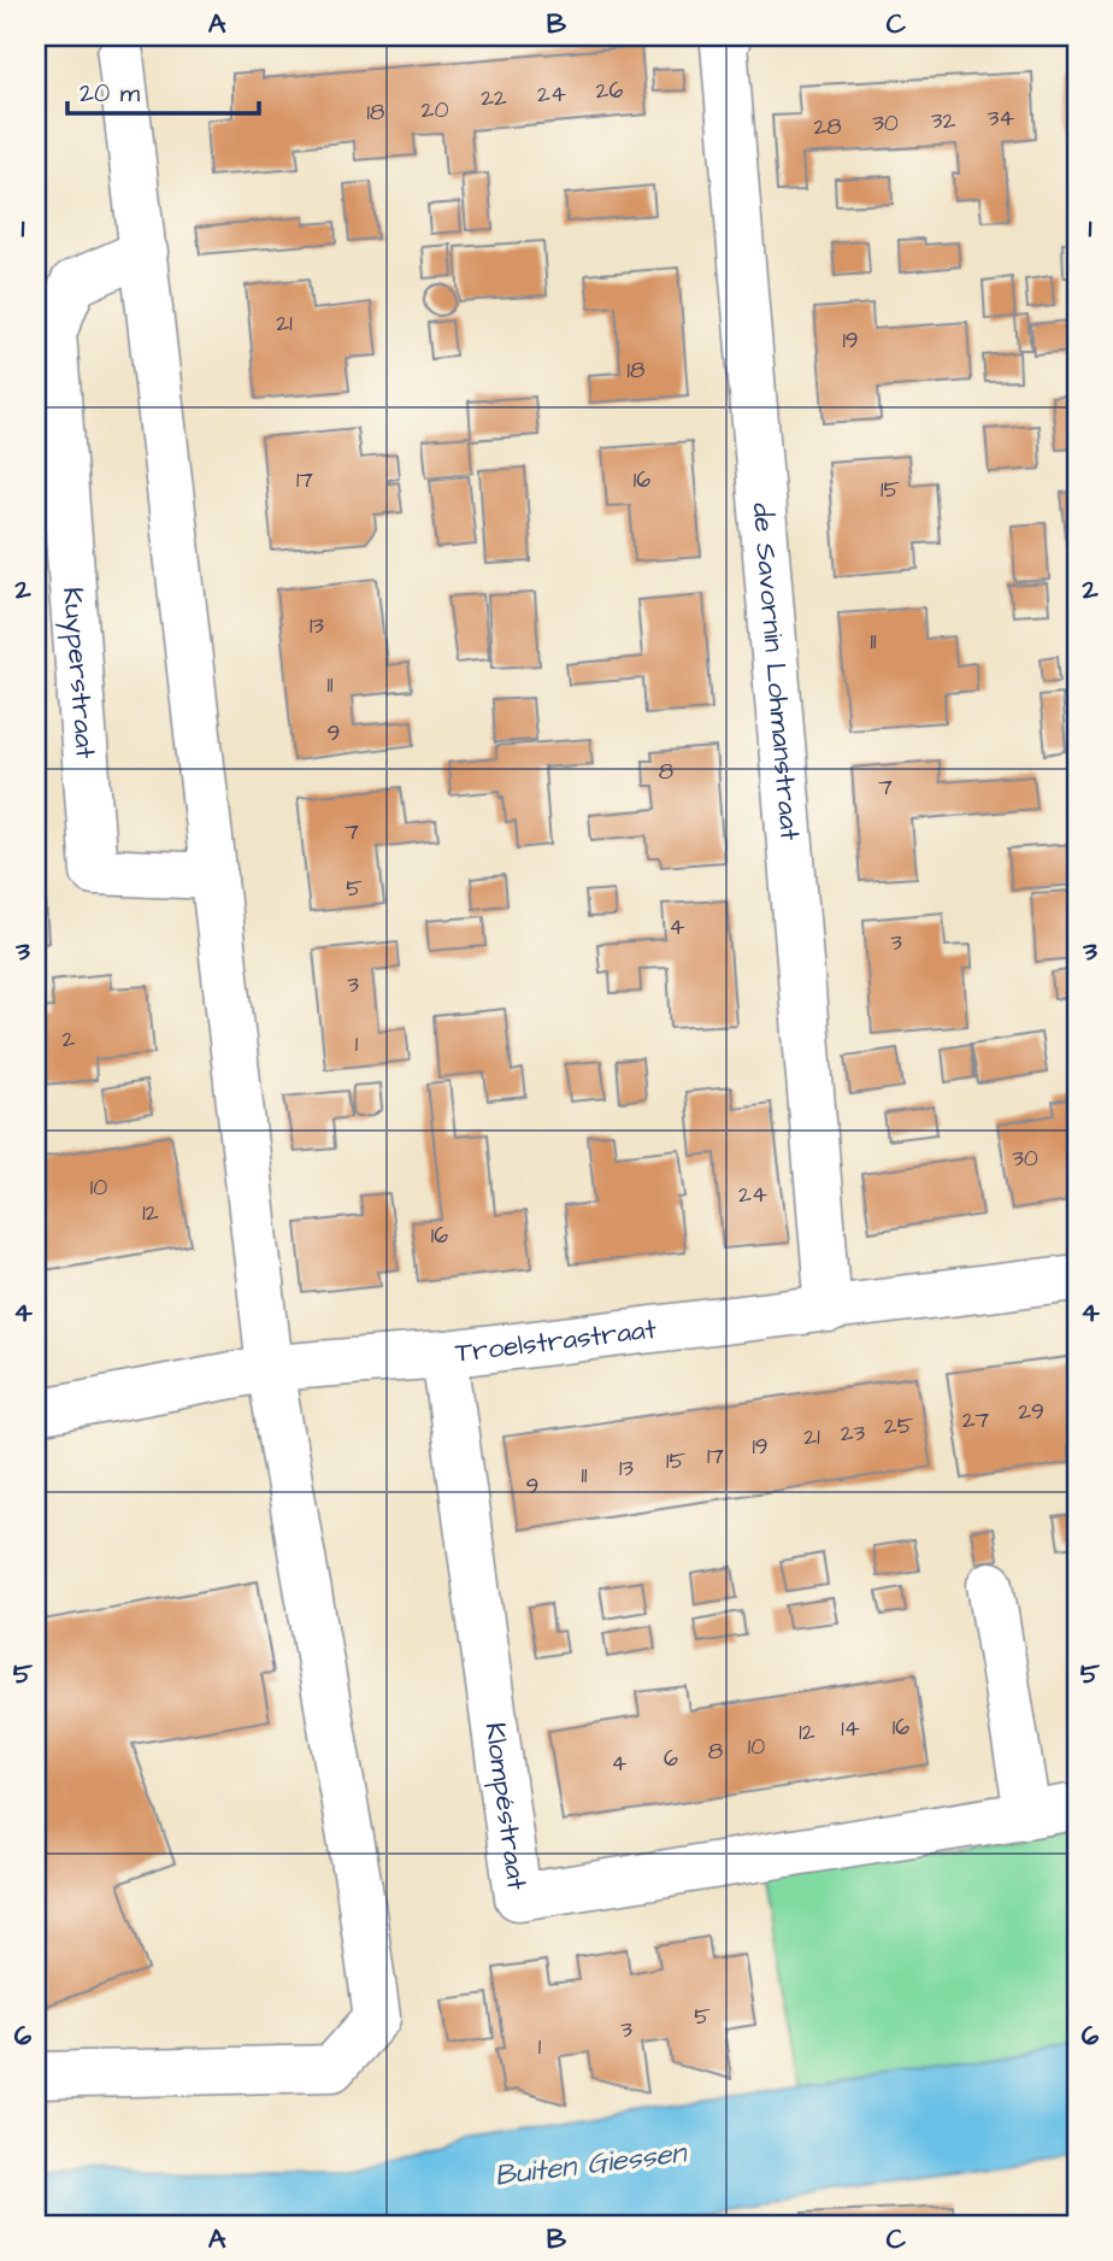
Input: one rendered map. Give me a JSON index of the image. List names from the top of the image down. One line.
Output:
{"streets":{"street":["Kuyperstraat","de Savornin Lohmanstraat","Troelstrastraat","Klompéstraat"]},"crossings":[["de Savornin Lohmanstraat","Troelstrastraat"],["Troelstrastraat","Klompéstraat"]],"water":["Buiten Giessen"],"house_numbers":["26","24","22","20","18","34","32","30","28","21","19","18","17","16","15","13","11","11","9","8","7","7","5","4","3","3","2","1","30","10","24","12","16","29","27","25","23","21","19","17","15","13","11","9","16","14","12","10","8","6","4","5","3","1"],"scale_bar":"20 m","grid":{"columns":["A","B","C"],"rows":["1","2","3","4","5","6"]}}
